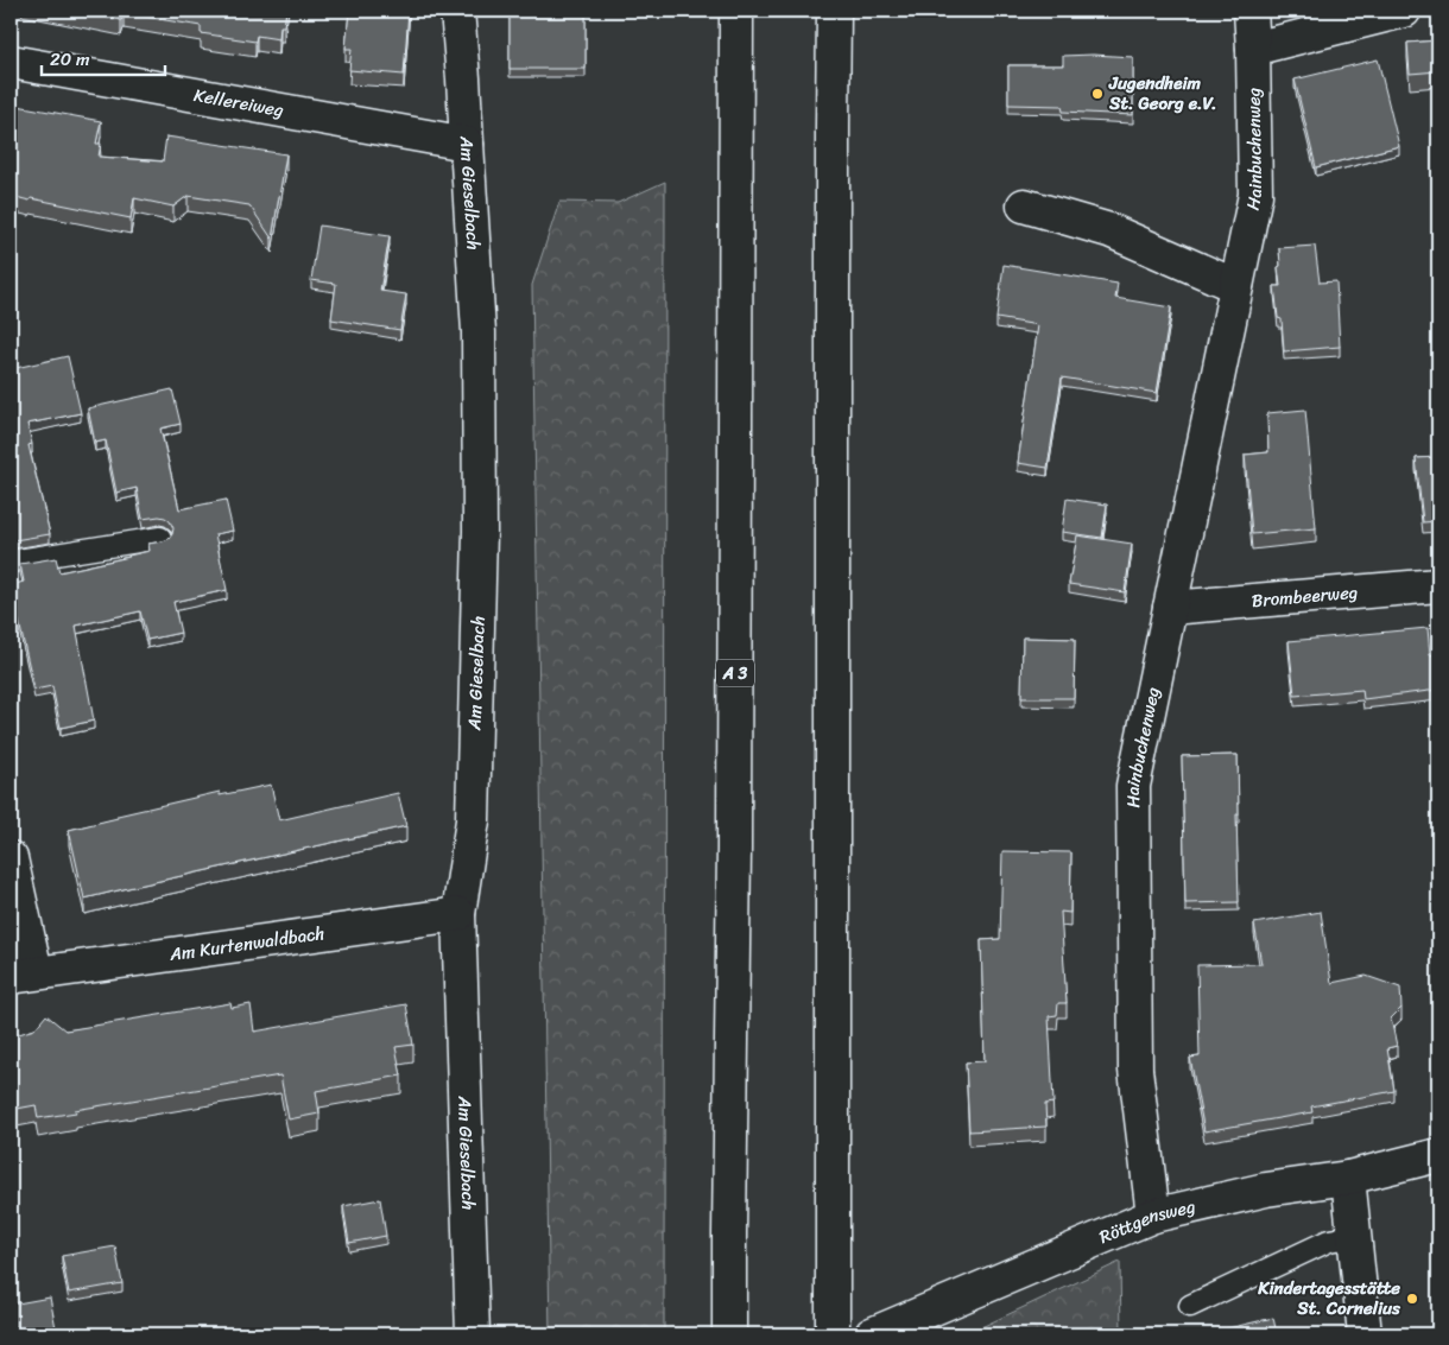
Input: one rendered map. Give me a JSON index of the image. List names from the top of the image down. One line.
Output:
{"streets":{"main road":["Kellereiweg","Hainbuchenweg","Am Gieselbach","Brombeerweg","A 3","Am Kurtenwaldbach","Röttgensweg"]},"crossings":[["Kellereiweg","Am Gieselbach"],["Hainbuchenweg","Brombeerweg"],["Hainbuchenweg","Röttgensweg"],["Am Gieselbach","Am Kurtenwaldbach"]],"places":["Jugendheim St. Georg e.V.","Kindertagesstätte St. Cornelius"],"scale_bar":"20 m"}
